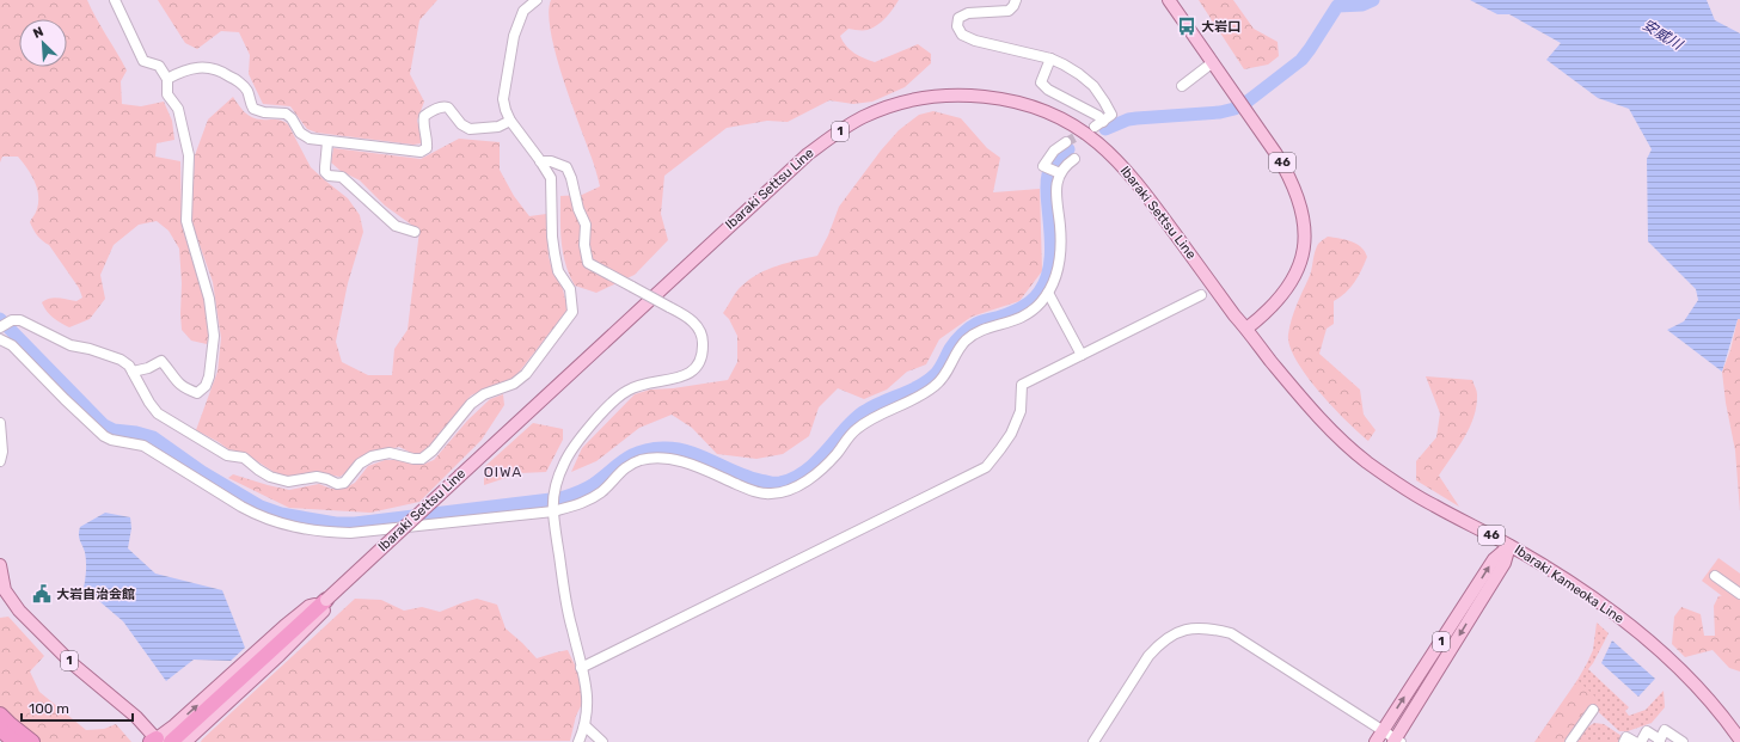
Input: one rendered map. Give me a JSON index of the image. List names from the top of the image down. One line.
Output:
{"streets":{"main road":["1","46","Ibaraki Settsu Line","Ibaraki Kameoka Line"]},"crossings":[["1","Ibaraki Kameoka Line"],["46","Ibaraki Settsu Line"],["46","Ibaraki Kameoka Line"],["Ibaraki Settsu Line","Ibaraki Kameoka Line"]],"districts":["OIWA"],"water":["安威川"],"places":{"bus stop":["大岩口"],"public building":["大岩自治会館"]},"scale_bar":"100 m","north":"top left"}
